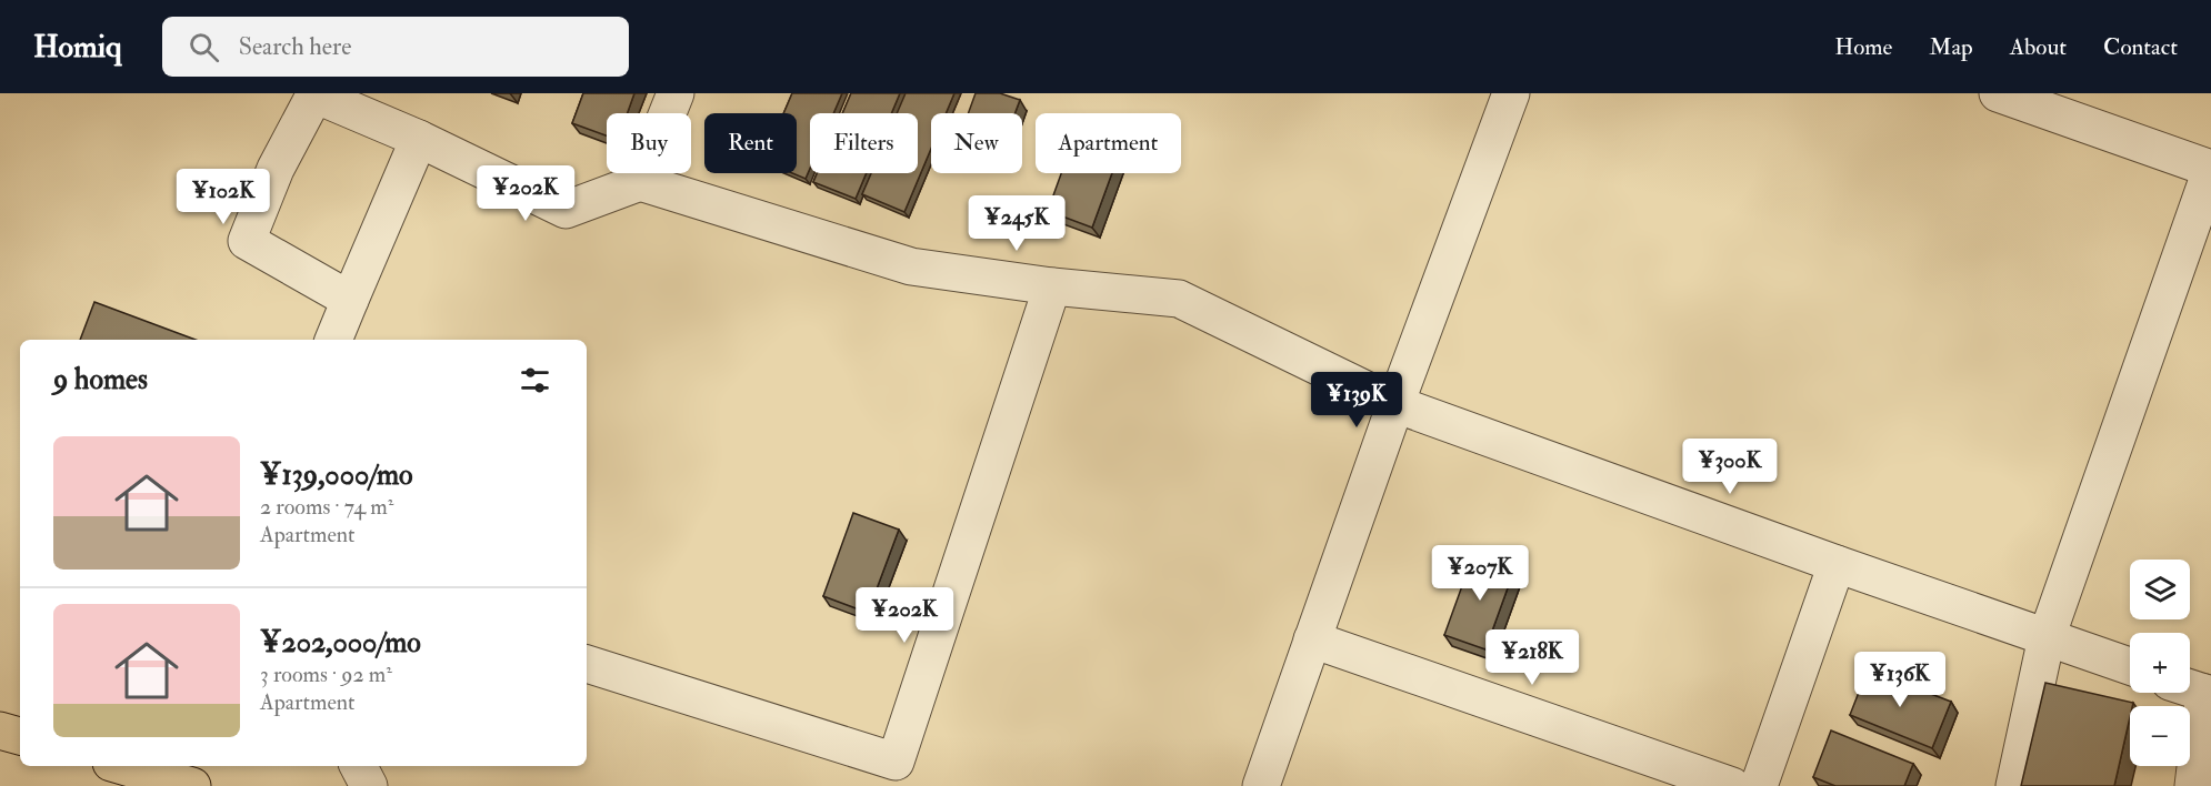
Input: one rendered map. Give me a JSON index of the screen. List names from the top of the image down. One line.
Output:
{"page":{"header":"Homiq","search":"Search here","nav":["Home","Map","About","Contact"],"chip":["Buy","Rent","Filters","New","Apartment"],"price":["¥202K","¥102K","¥245K","¥139K","¥300K","¥207K","¥202K","¥218K","¥136K"],"heading":"9 homes","list":[{"name":"¥139,000/mo","note":"2 rooms · 74 m² · Apartment"},{"name":"¥202,000/mo","note":"3 rooms · 92 m² · Apartment"}],"map_buttons":["+","−"]}}
